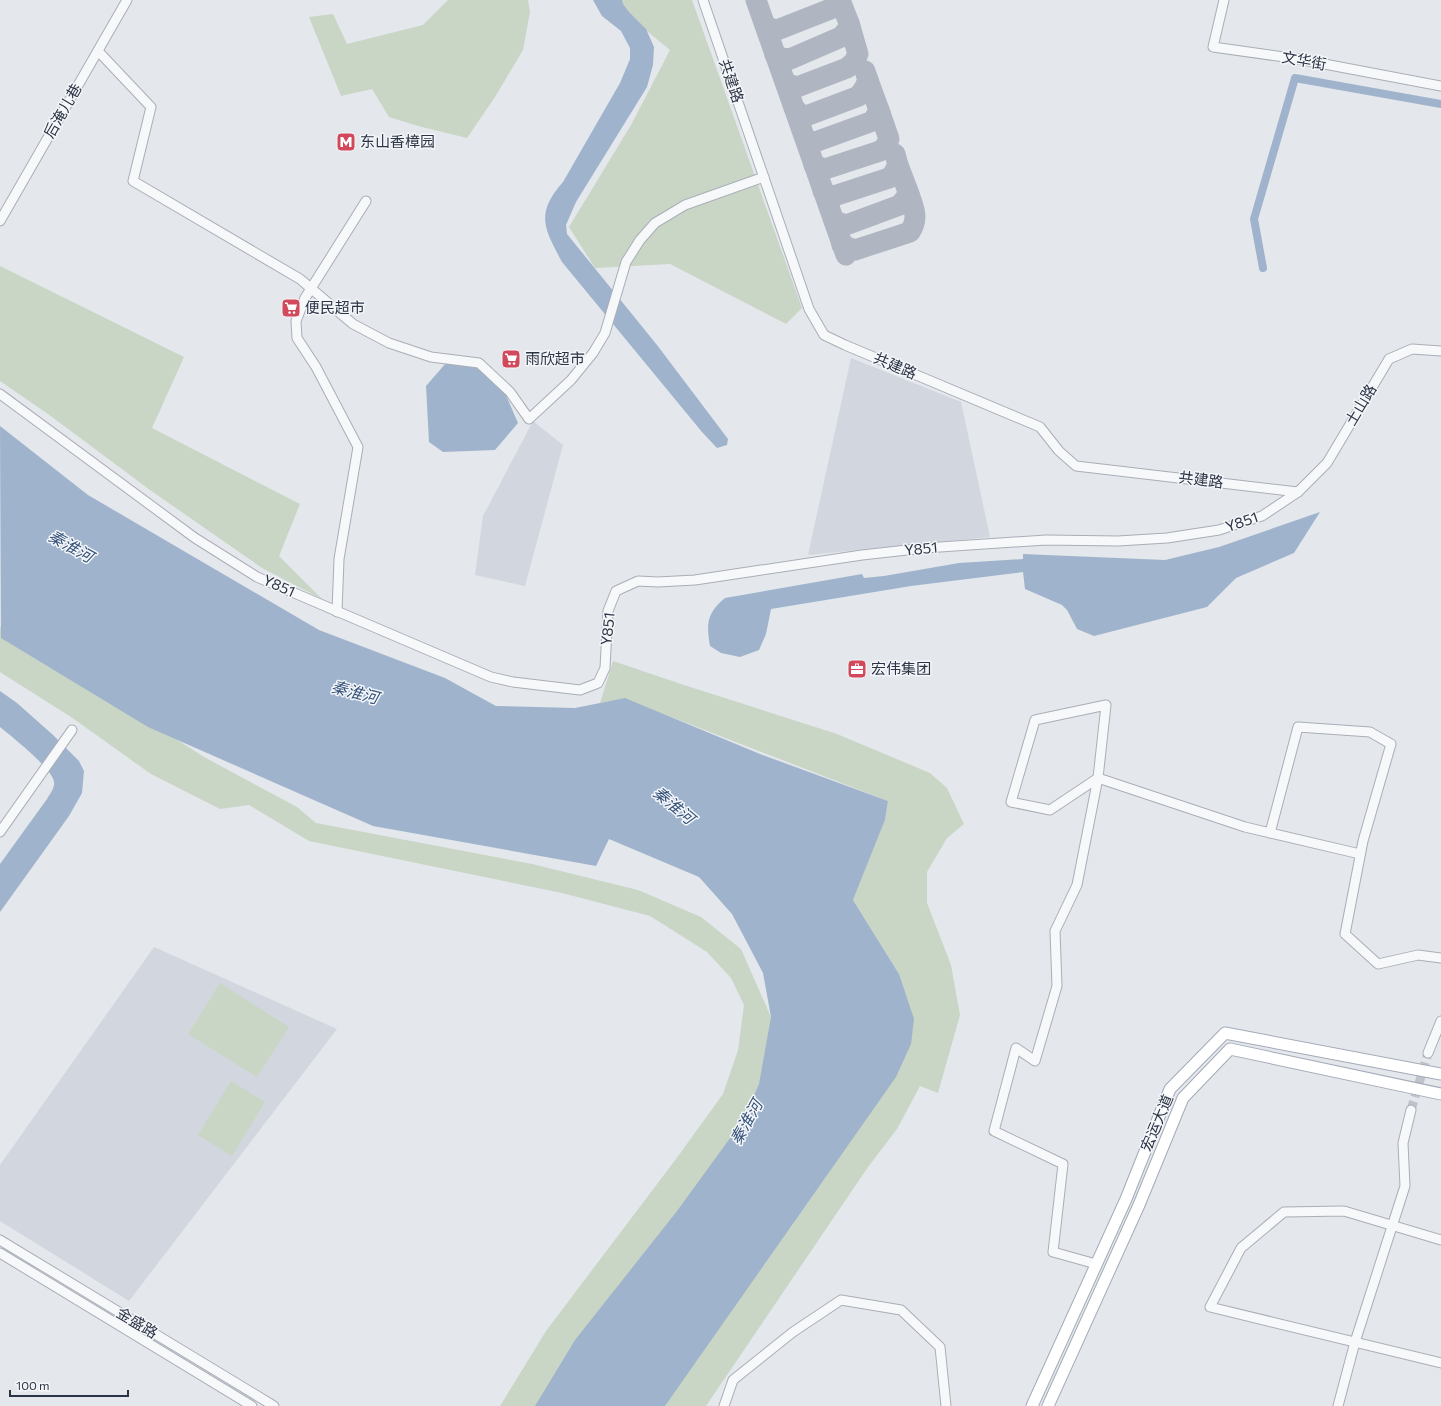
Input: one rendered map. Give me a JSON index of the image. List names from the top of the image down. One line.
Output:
{"streets":{"main road":["宏运大道"],"street":["文华街","共建路","后淹儿巷","土山路","Y851","金盛路"]},"crossings":[["共建路","土山路"],["共建路","Y851"],["土山路","Y851"]],"water":["秦淮河"],"places":{"metro station":["东山香樟园"],"supermarket":["便民超市","雨欣超市"],"office":["宏伟集团"]},"scale_bar":"100 m"}
